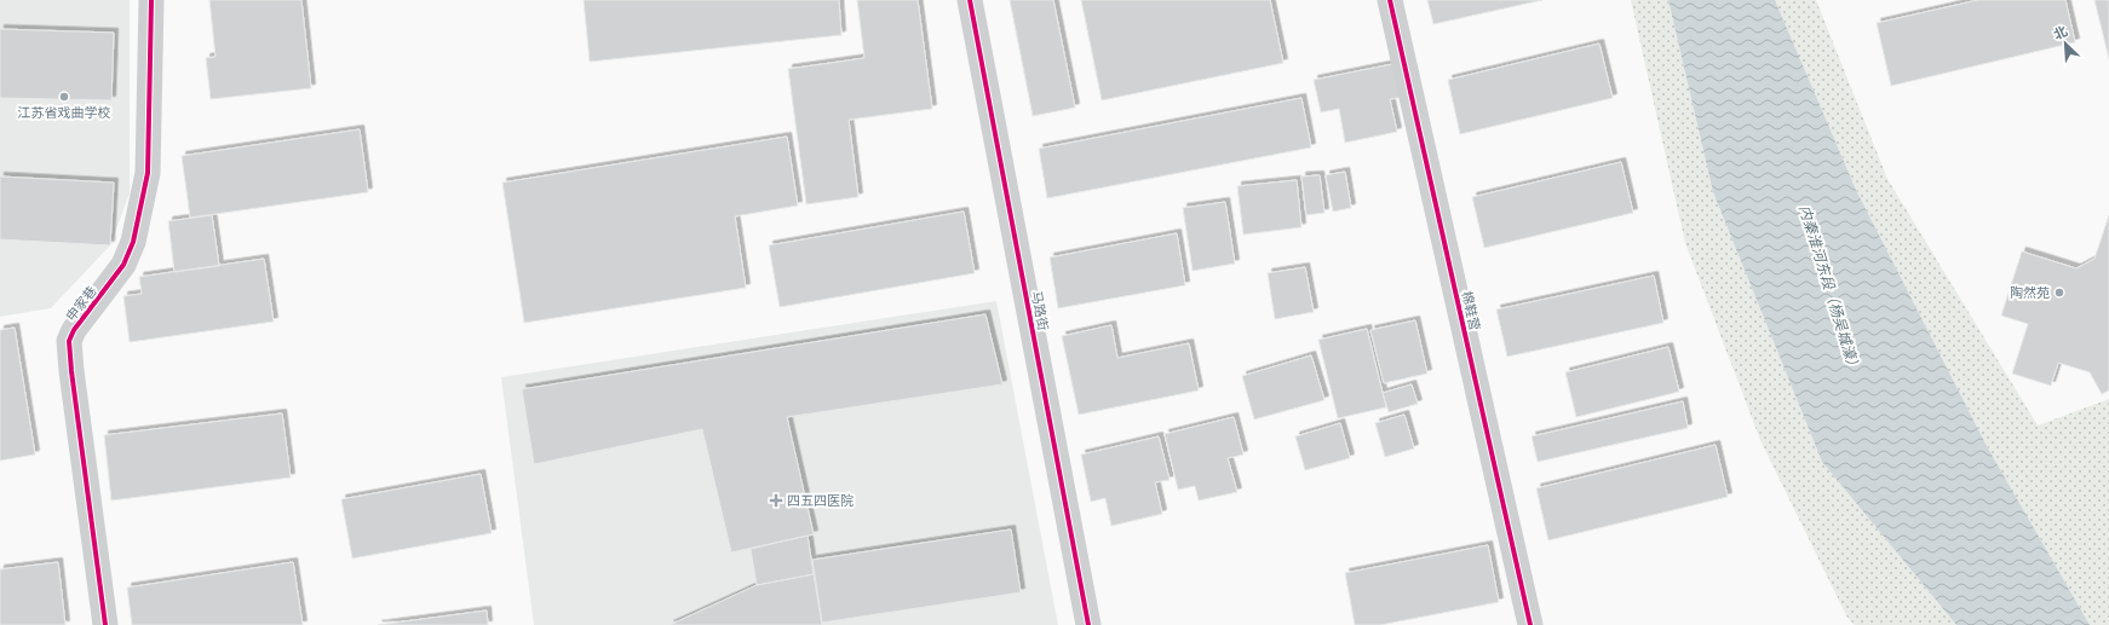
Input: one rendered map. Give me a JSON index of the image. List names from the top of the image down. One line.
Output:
{"streets":{"street":["申家巷","马路街","棉鞋营"]},"water":["内秦淮河东段（杨吴城濠）"],"places":{"other":["江苏省戏曲学校","陶然苑"],"health":["四五四医院"]},"north":"top left"}
